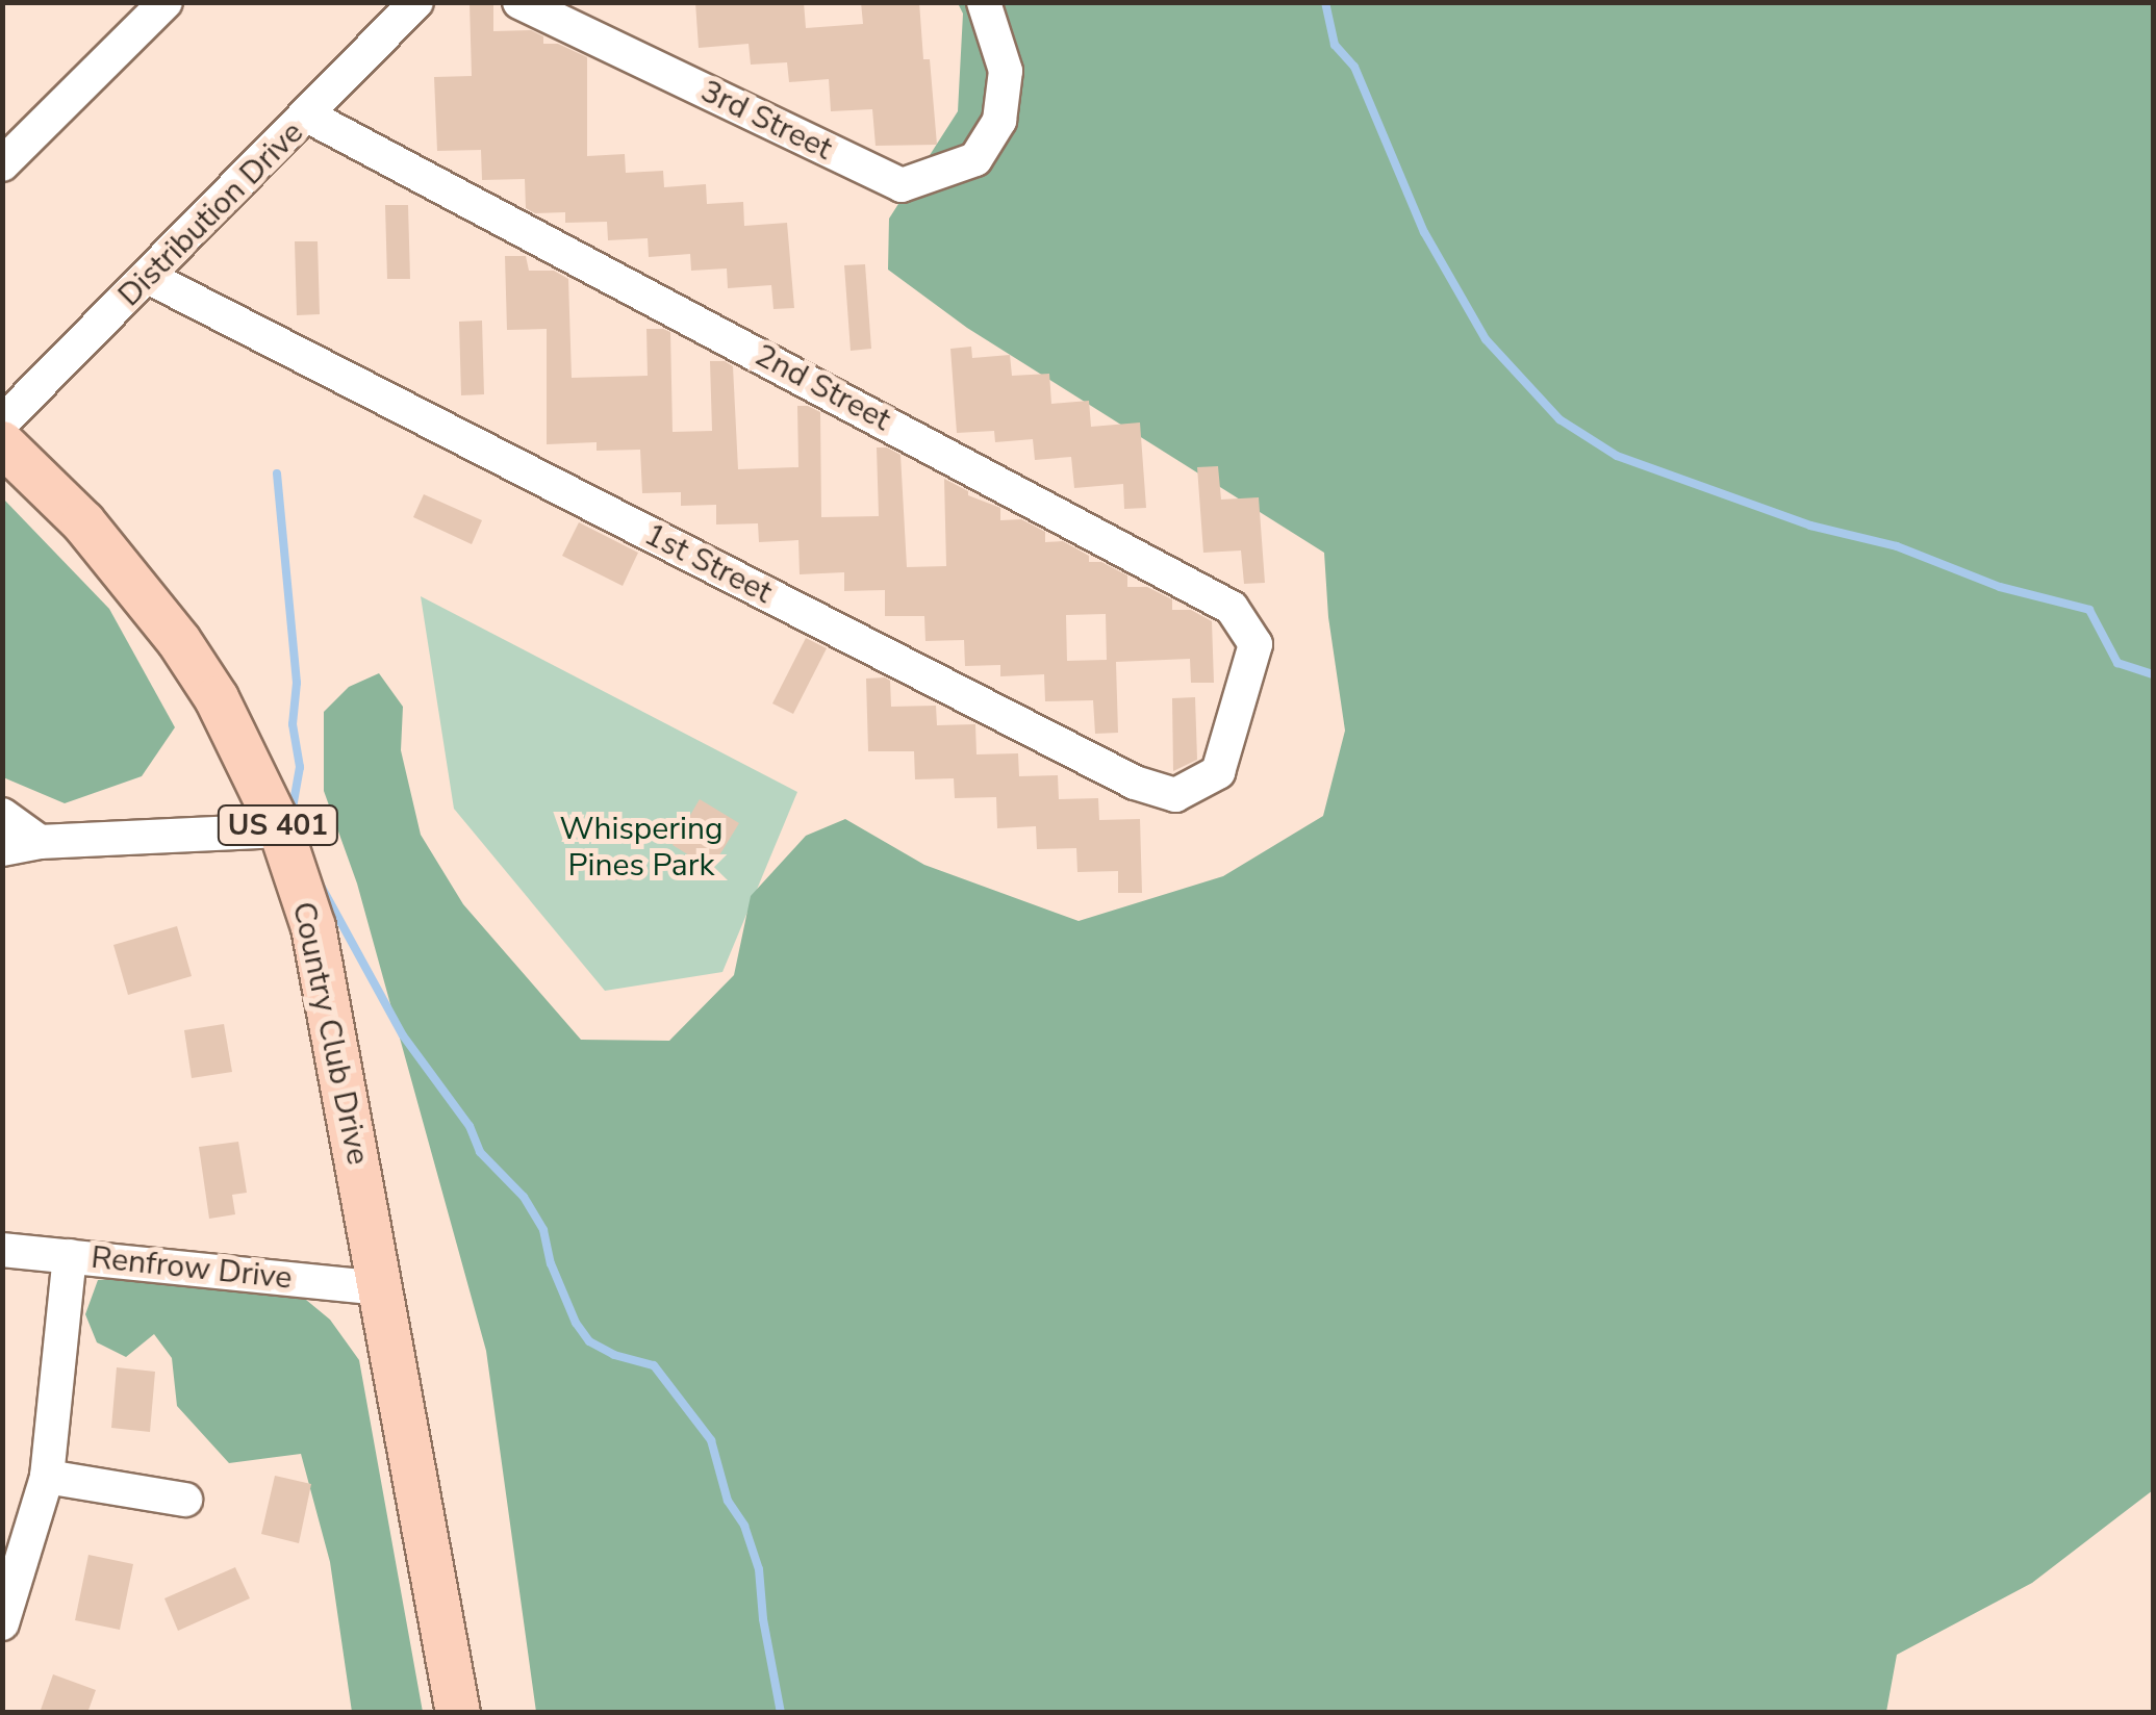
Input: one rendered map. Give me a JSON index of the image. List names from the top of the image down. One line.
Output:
{"streets":{"main road":["US 401","Country Club Drive"],"street":["3rd Street","Distribution Drive","2nd Street","1st Street","Renfrow Drive"]},"crossings":[["Distribution Drive","2nd Street"],["Distribution Drive","1st Street"],["2nd Street","1st Street"],["Country Club Drive","Renfrow Drive"]],"parks":["Whispering Pines Park"]}
